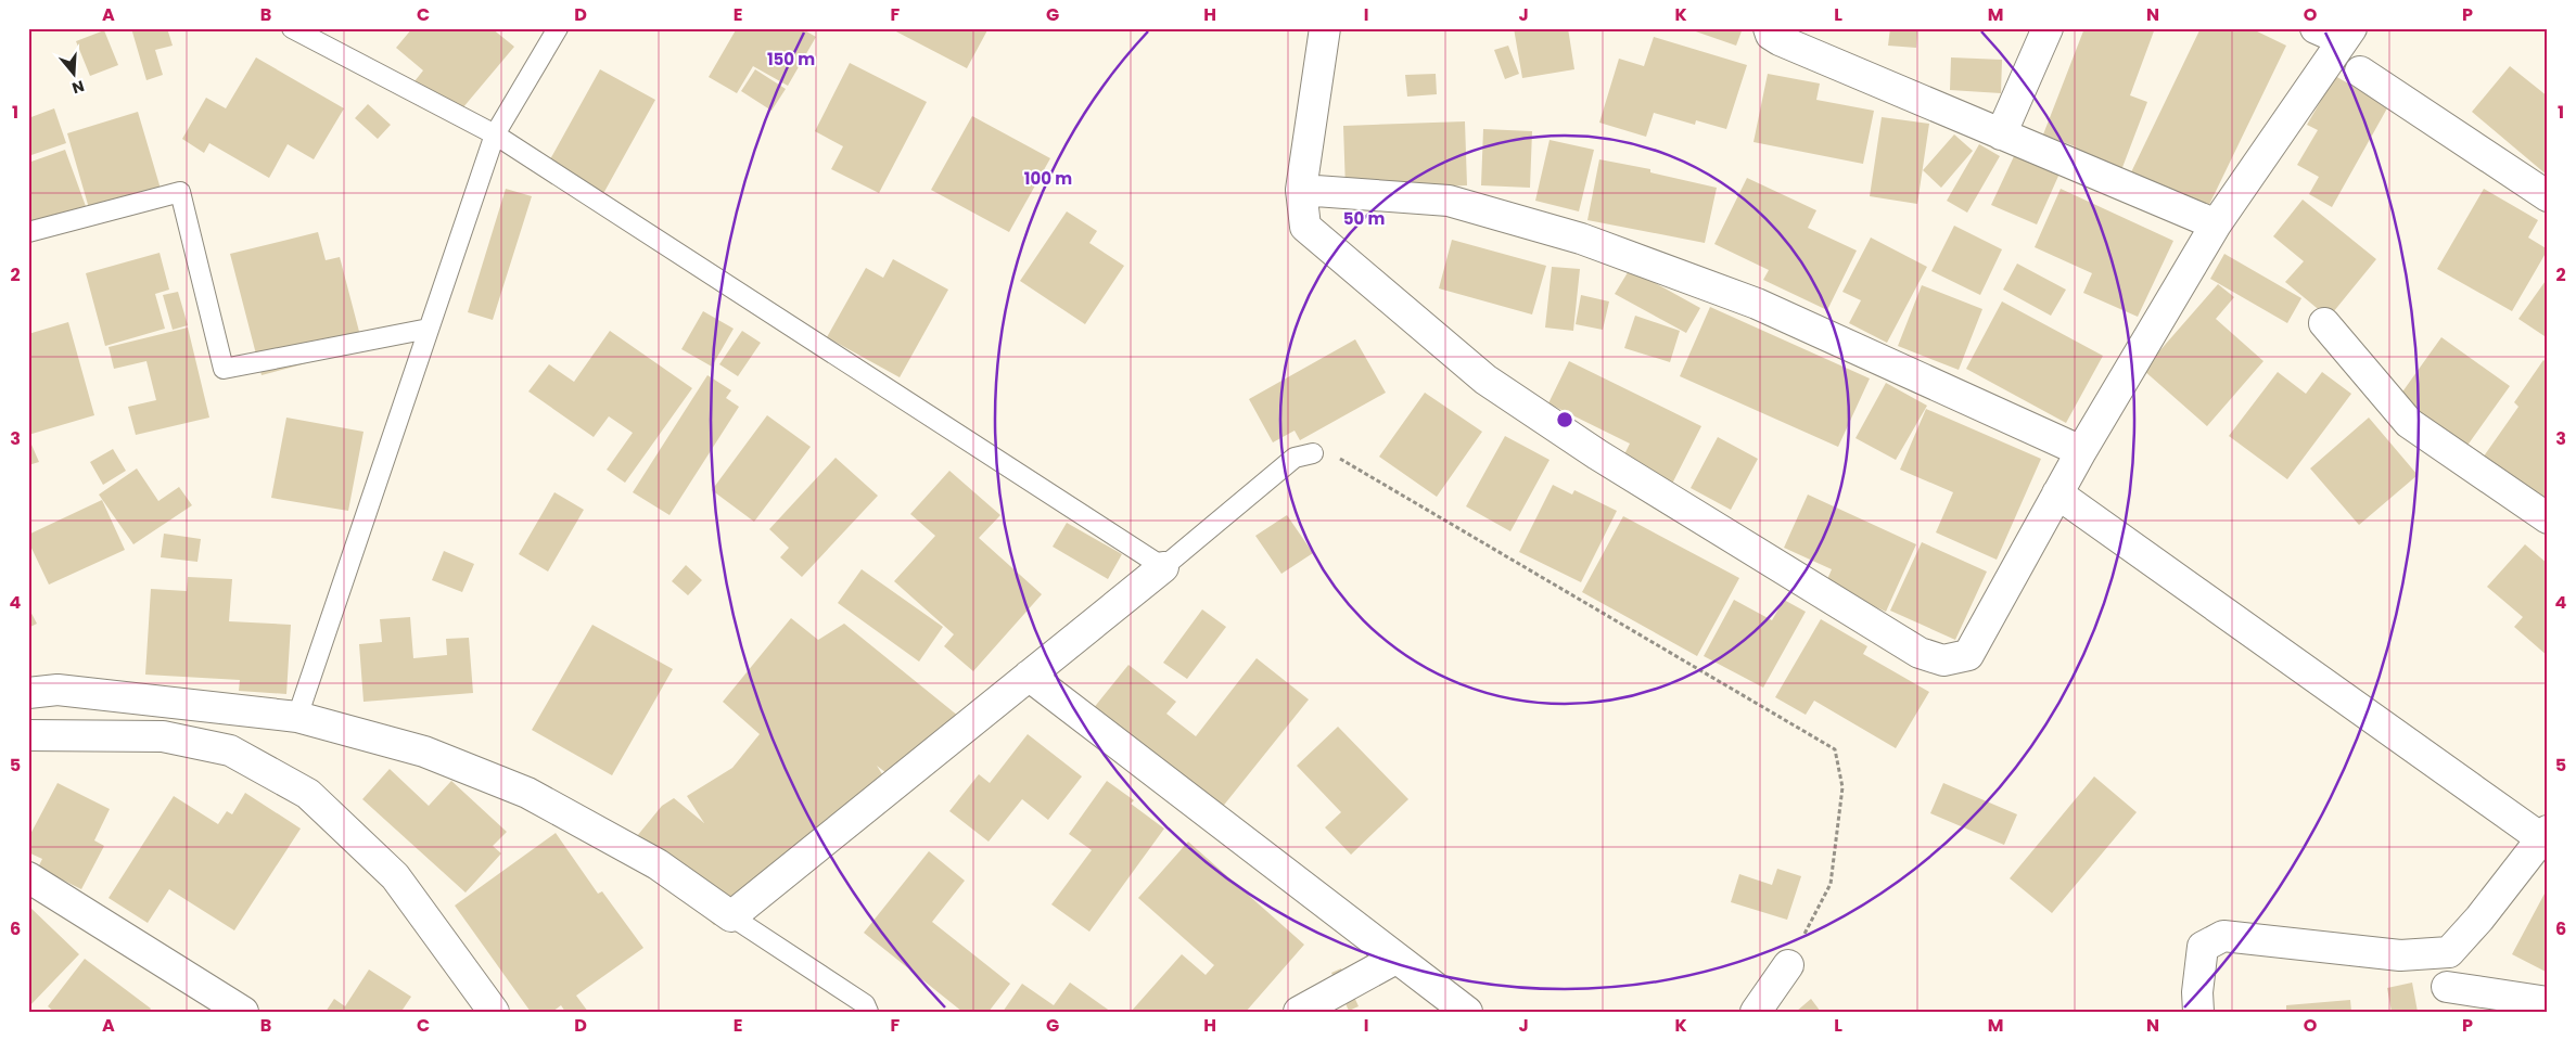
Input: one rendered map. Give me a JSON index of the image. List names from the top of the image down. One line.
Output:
{"north":"bottom","grid":{"columns":["A","B","C","D","E","F","G","H","I","J","K","L","M","N","O","P"],"rows":["1","2","3","4","5","6"]},"rings":["150 m","100 m","50 m"]}
